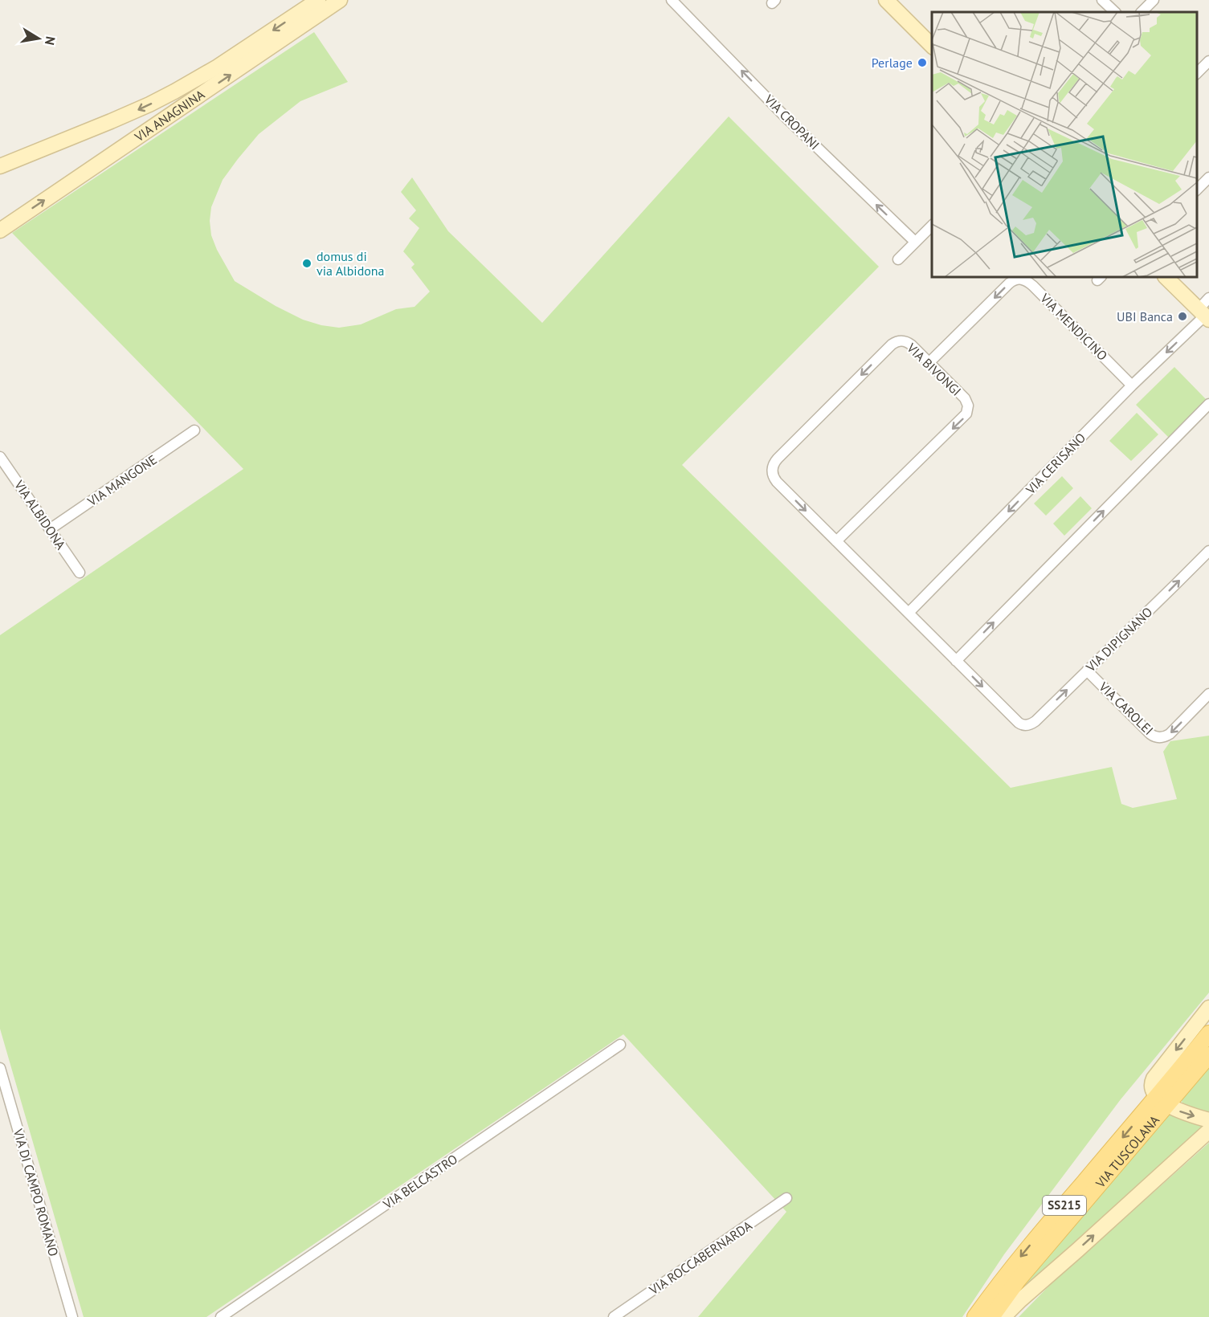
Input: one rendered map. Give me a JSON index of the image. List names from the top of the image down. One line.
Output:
{"streets":{"main road":["VIA ANAGNINA","VIA TUSCOLANA","SS215"],"street":["VIA CROPANI","VIA MENDICINO","VIA BIVONGI","VIA CERISANO","VIA MANGONE","VIA ALBIDONA","VIA DIPIGNANO","VIA CAROLEI","VIA BELCASTRO","VIA DI CAMPO ROMANO","VIA ROCCABERNARDA"]},"crossings":[["VIA MENDICINO","VIA BIVONGI"],["VIA MENDICINO","VIA CERISANO"],["VIA BIVONGI","VIA CERISANO"],["VIA BIVONGI","VIA DIPIGNANO"],["VIA MANGONE","VIA ALBIDONA"],["VIA DIPIGNANO","VIA CAROLEI"]],"one_way":["VIA CROPANI","VIA DIPIGNANO"],"places":["Perlage","domus di via Albidona","UBI Banca"],"north":"right"}
